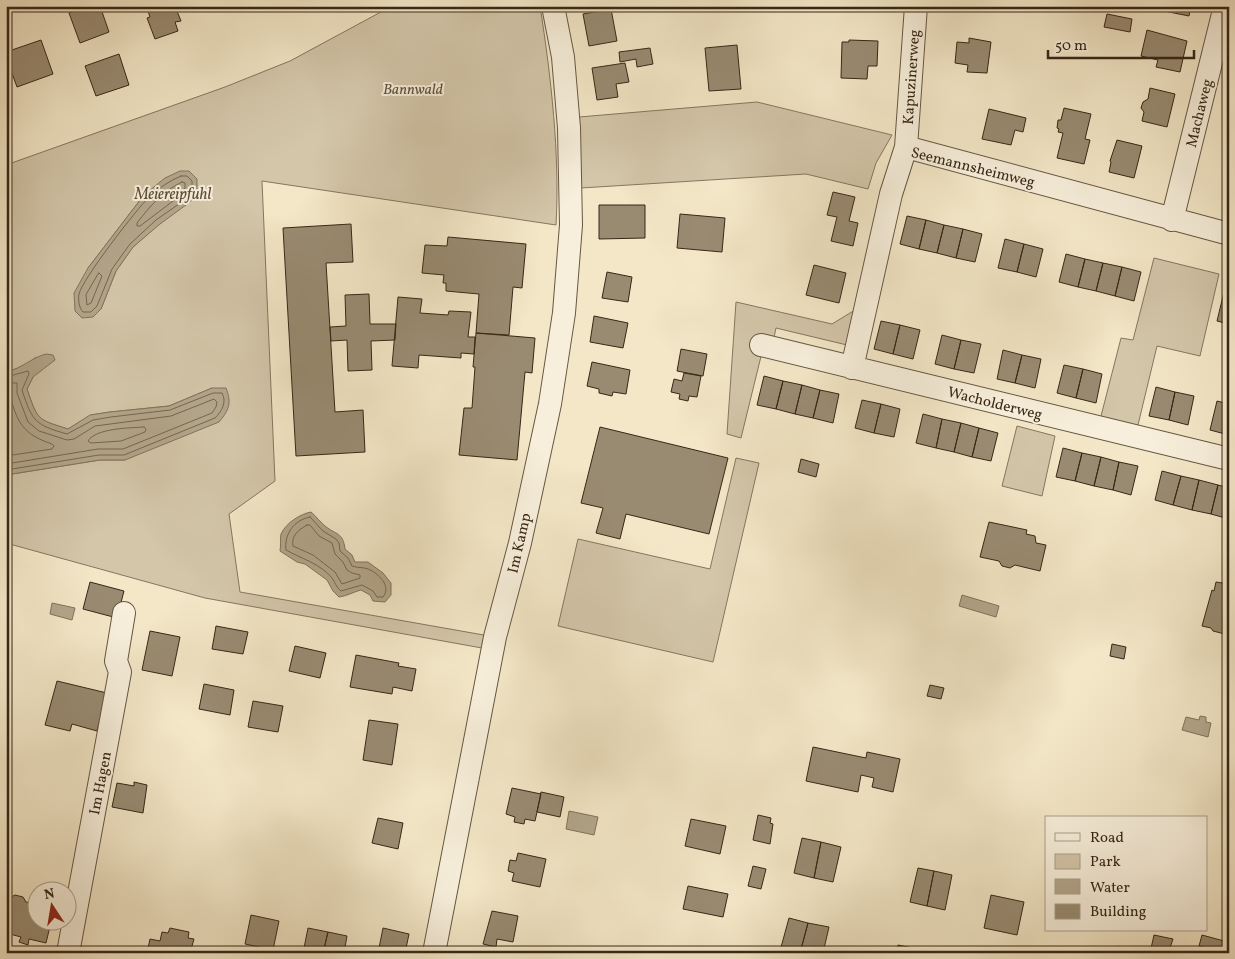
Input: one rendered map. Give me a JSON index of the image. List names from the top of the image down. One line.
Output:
{"streets":{"street":["Kapuzinerweg","Machaweg","Seemannsheimweg","Wacholderweg","Im Kamp","Im Hagen"]},"crossings":[["Kapuzinerweg","Seemannsheimweg"],["Machaweg","Seemannsheimweg"],["Seemannsheimweg","Wacholderweg"]],"water":["Meiereipfuhl"],"parks":["Bannwald"],"legend":["Road","Park","Water","Building"],"scale_bar":"50 m","north":"top"}
